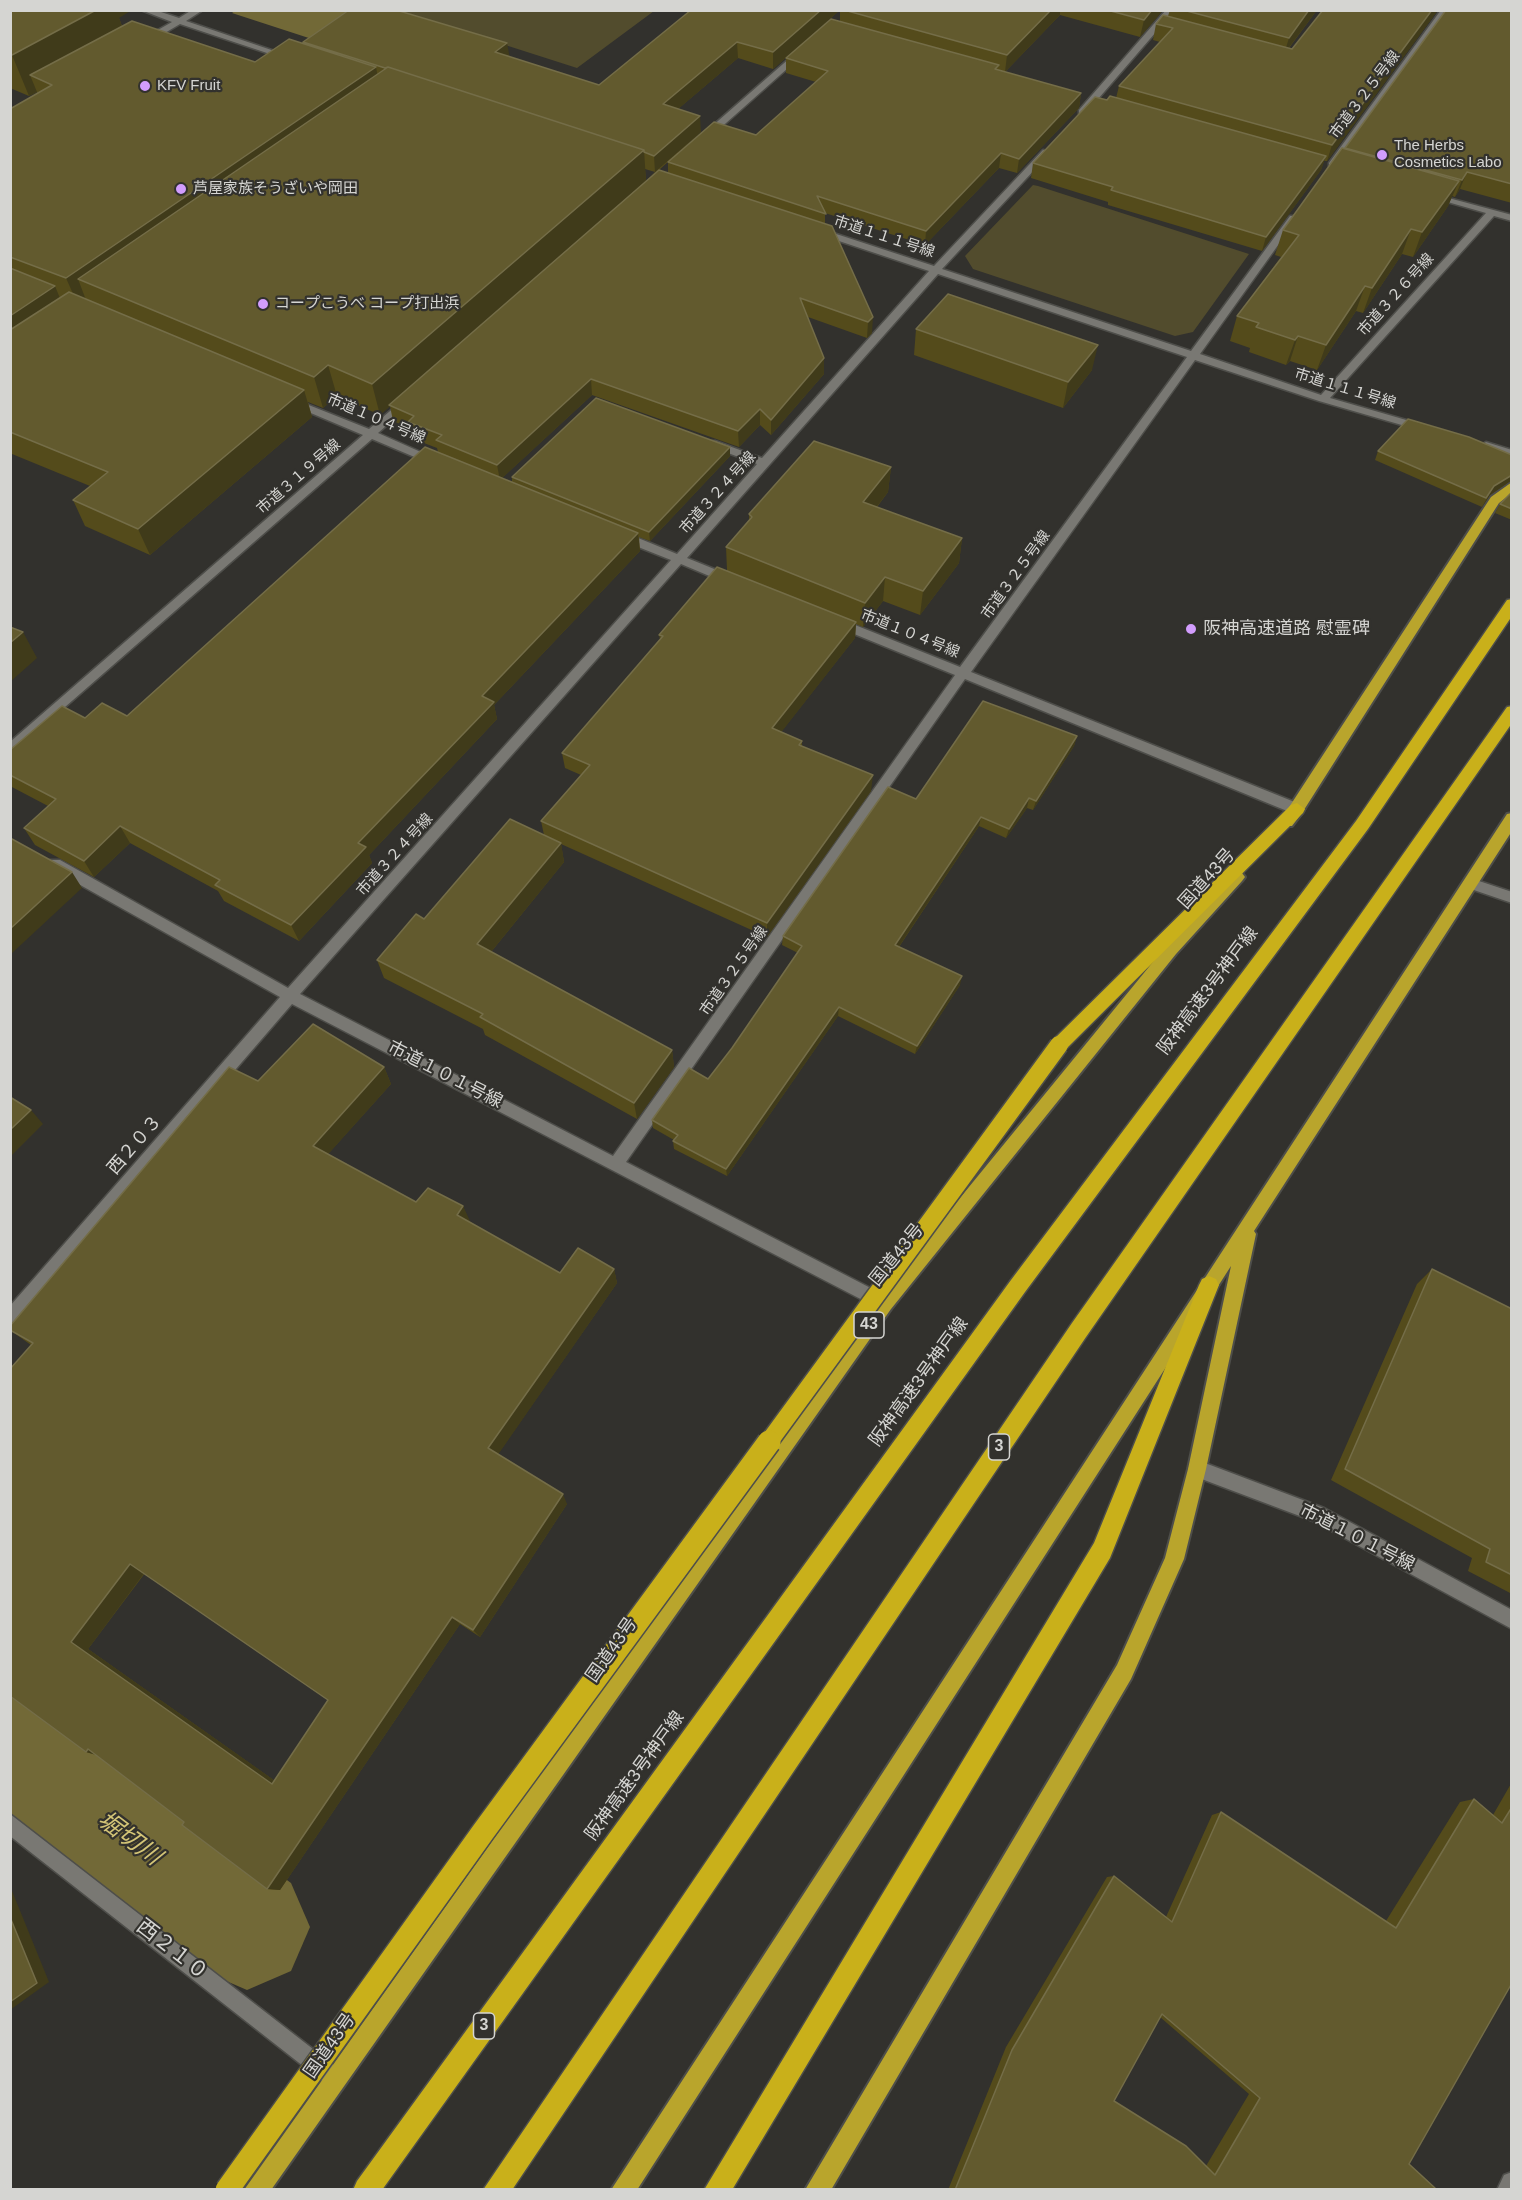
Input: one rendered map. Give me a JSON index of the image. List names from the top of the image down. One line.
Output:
{"streets":{"highway":["国道43号","阪神高速3号神戸線","43","3"],"street":["市道３２５号線","市道１１１号線","市道３２６号線","市道１０４号線","市道３１９号線","市道３２４号線","市道１０１号線","西２０３","西２１０"]},"crossings":[["市道３２５号線","市道１１１号線"],["市道３２５号線","市道１０４号線"],["市道３２５号線","市道１０１号線"],["市道１１１号線","市道３２６号線"],["市道１１１号線","市道３２４号線"],["市道１０４号線","市道３１９号線"],["市道１０４号線","国道43号"],["市道３２４号線","市道１０１号線"],["市道３２４号線","西２０３"],["国道43号","市道１０１号線"],["国道43号","西２１０"],["市道１０１号線","西２０３"]],"water":["堀切川"],"places":["KFV Fruit","The Herbs Cosmetics Labo","芦屋家族そうざいや岡田","コープこうべ コープ打出浜","阪神高速道路 慰霊碑"]}
